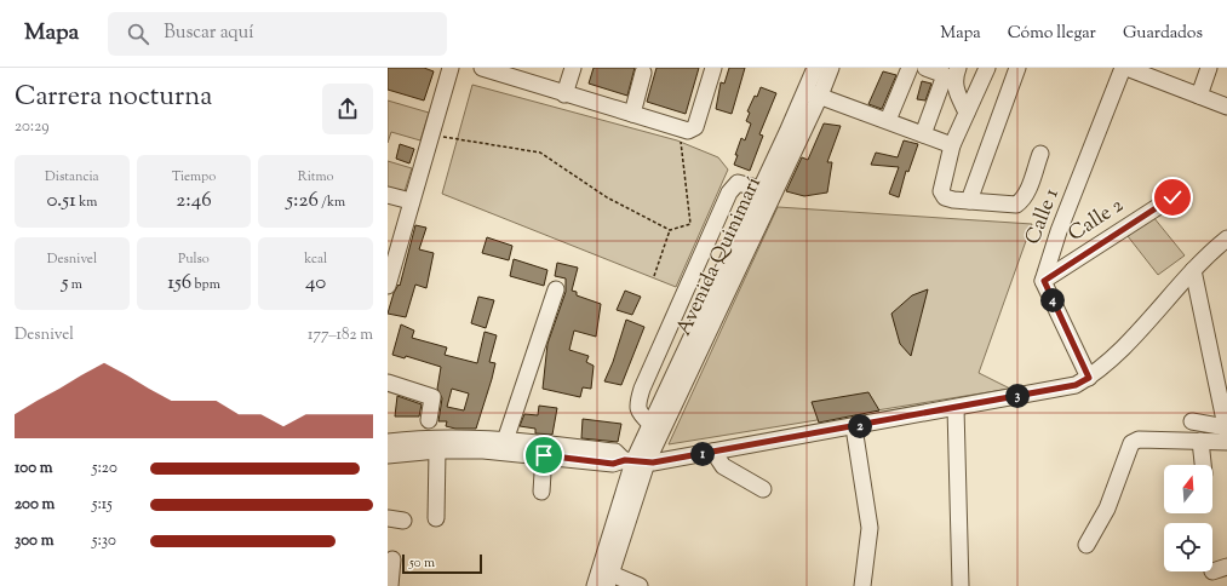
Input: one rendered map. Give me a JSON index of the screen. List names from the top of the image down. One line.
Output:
{"streets":{"street":["Calle 1","Calle 2","Avenida Quinimarí"]},"crossings":[["Calle 1","Calle 2"]],"scale_bar":"50 m","north":"top","page":{"header":"Mapa","search":"Buscar aquí","nav":["Mapa","Cómo llegar","Guardados"],"heading":["Carrera nocturna","20:29"],"stats":[["Distancia","0.51 km"],["Tiempo","2:46"],["Ritmo","5:26 /km"],["Desnivel","5 m"],["Pulso","156 bpm"],["kcal","40"]],"pins":["4","3","2","1"],"chart":["Desnivel","177–182 m"],"list":[{"name":"100 m","note":"5:20"},{"name":"200 m","note":"5:15"},{"name":"300 m","note":"5:30"}],"scale":"50 m"}}
